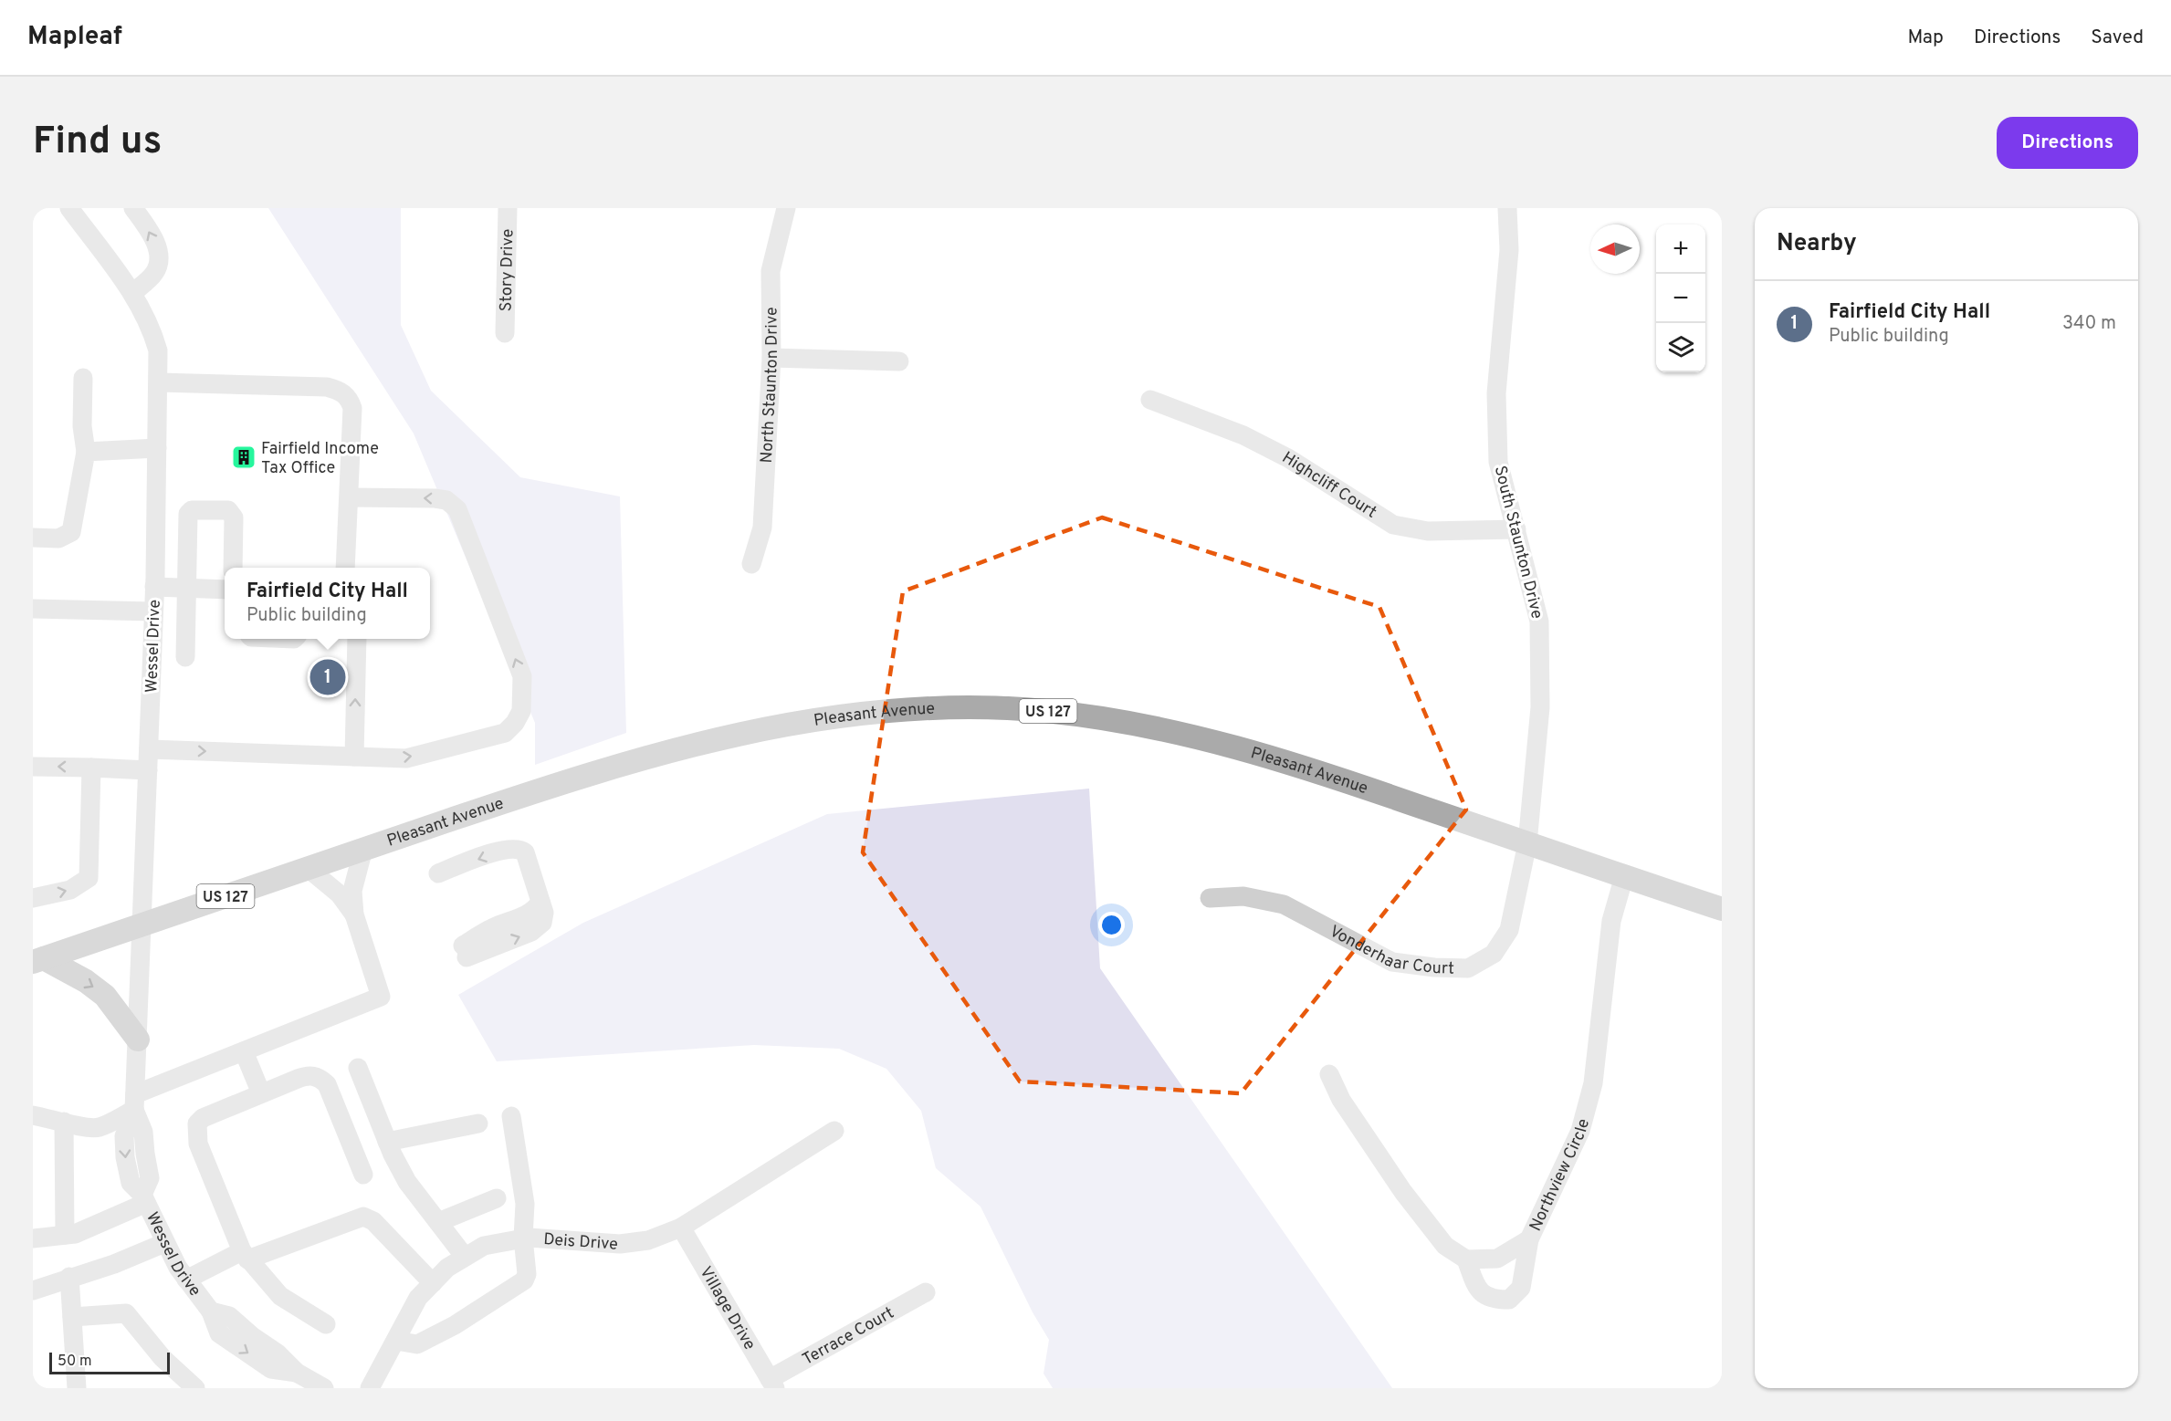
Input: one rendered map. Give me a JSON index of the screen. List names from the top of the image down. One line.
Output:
{"streets":{"main road":["US 127","Pleasant Avenue"],"street":["Story Drive","North Staunton Drive","Highcliff Court","South Staunton Drive","Wessel Drive","Vonderhaar Court","Northview Circle","Deis Drive","Village Drive","Terrace Court"]},"crossings":[["Highcliff Court","South Staunton Drive"],["South Staunton Drive","Pleasant Avenue"],["South Staunton Drive","Vonderhaar Court"],["Wessel Drive","Pleasant Avenue"],["Pleasant Avenue","Vonderhaar Court"],["Pleasant Avenue","Northview Circle"],["Deis Drive","Village Drive"],["Village Drive","Terrace Court"]],"places":{"building":["Fairfield Income Tax Office"]},"scale_bar":"50 m","north":"left","page":{"header":"Mapleaf","nav":["Map","Directions","Saved"],"buttons":"Directions","title":"Find us","heading":"Nearby","map_buttons":["+","−"],"list":[{"mark":"1","name":"Fairfield City Hall","note":"Public building","value":"340 m"}],"popup":["Fairfield City Hall","Public building"],"pins":"1","scale":"50 m"}}
